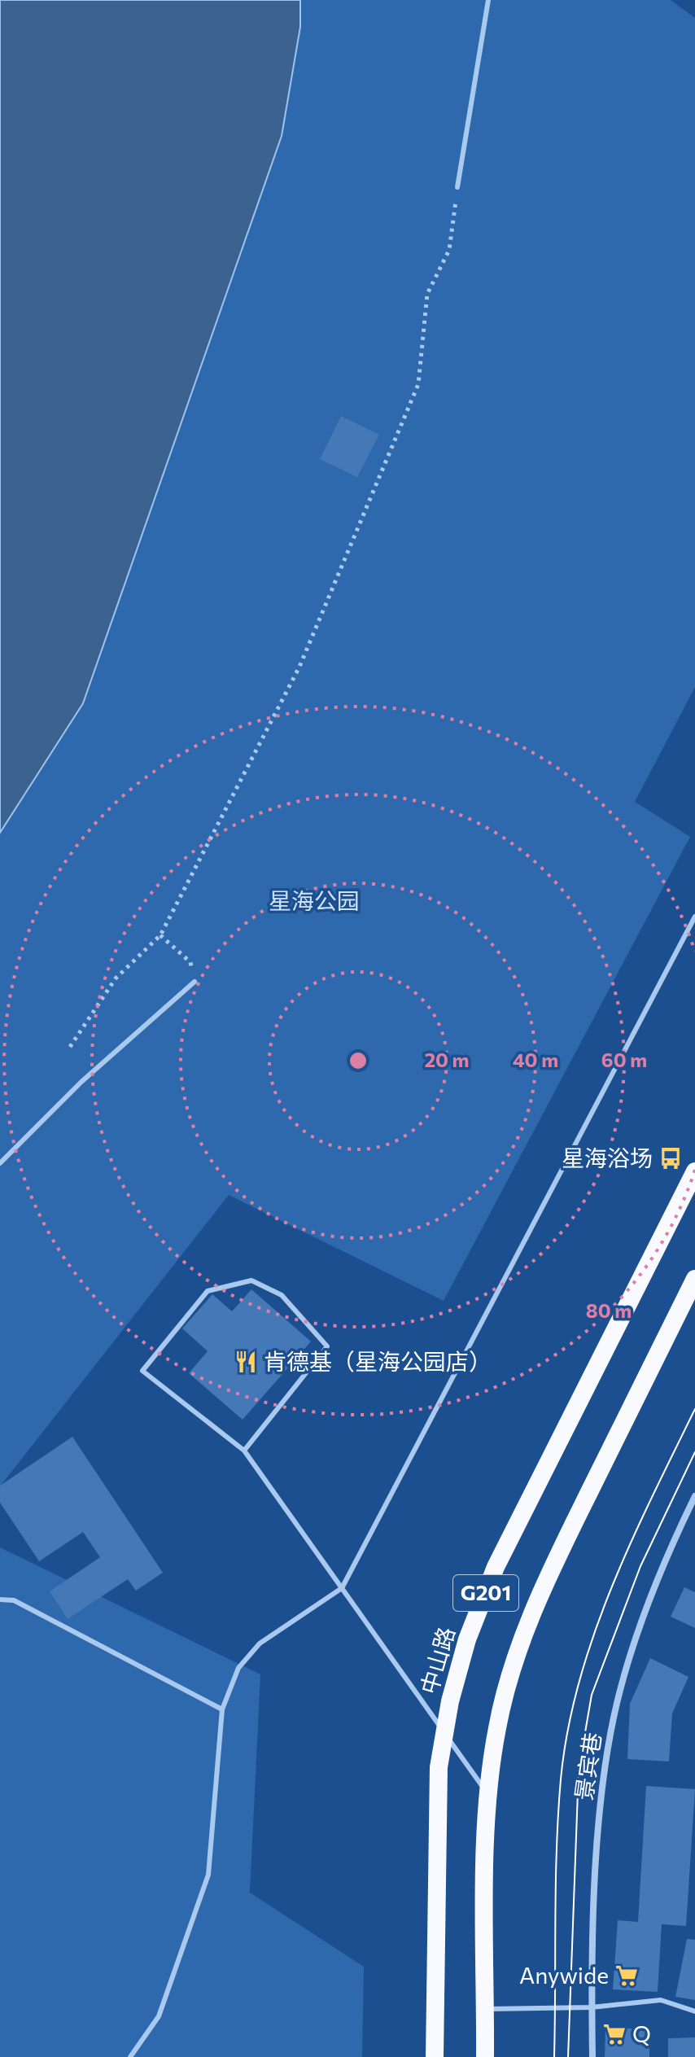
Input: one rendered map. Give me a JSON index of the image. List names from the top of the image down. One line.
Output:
{"streets":{"highway":["G201","中山路"],"street":["景宾巷"]},"parks":["星海公园"],"places":{"bus stop":["星海浴场"],"restaurant":["肯德基（星海公园店）"],"supermarket":["Anywide","Q"]},"rings":["20 m","40 m","60 m","80 m"]}
